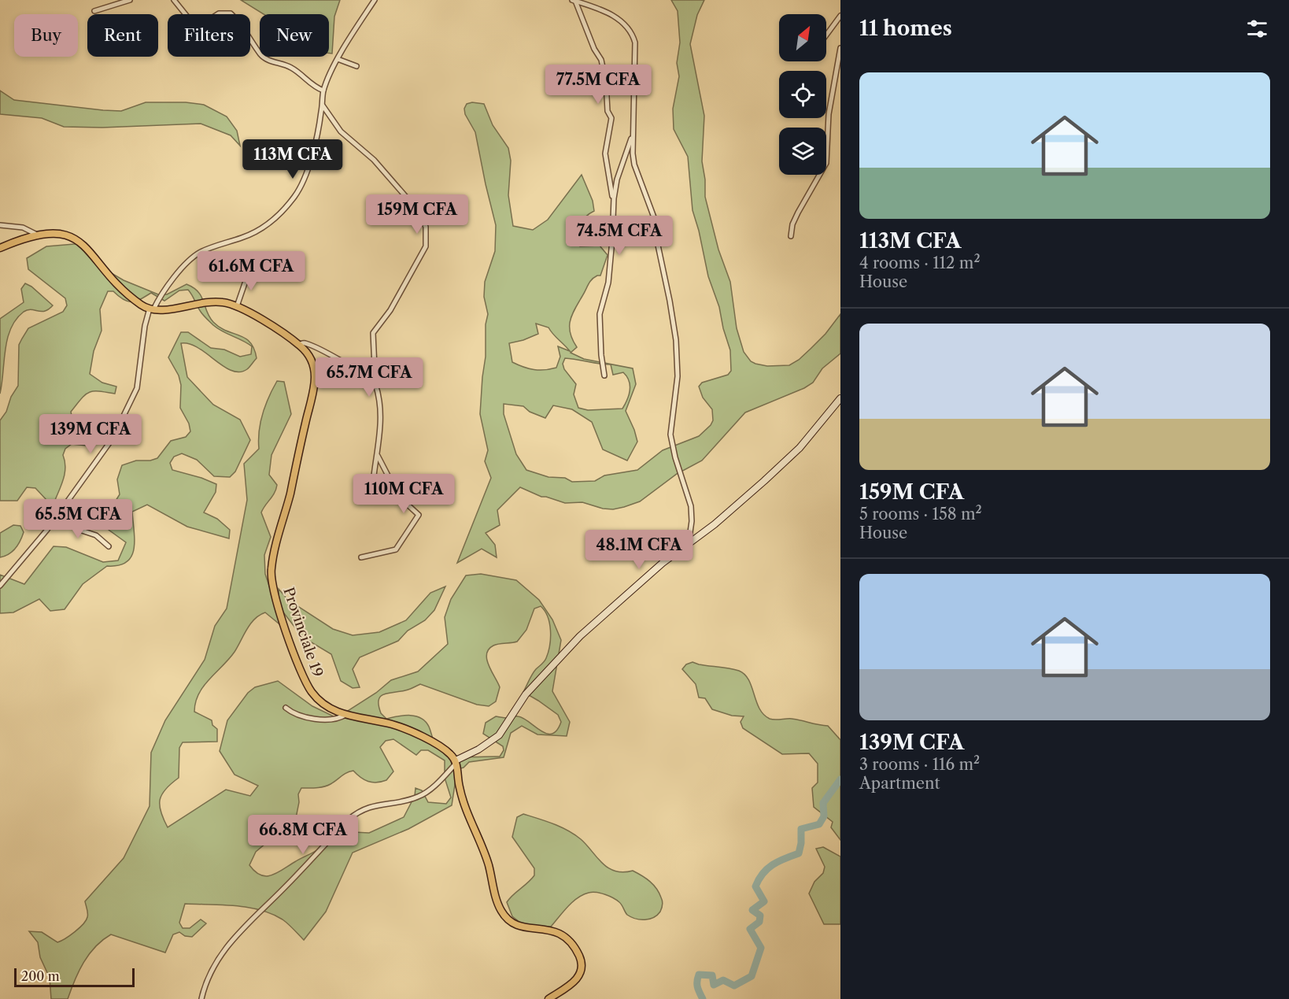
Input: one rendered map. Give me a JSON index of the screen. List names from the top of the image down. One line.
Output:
{"streets":{"main road":["Provinciale 19"]},"scale_bar":"200 m","north":"top right","page":{"heading":"11 homes","chip":["Buy","Rent","Filters","New"],"list":[{"name":"113M CFA","note":"4 rooms · 112 m² · House"},{"name":"159M CFA","note":"5 rooms · 158 m² · House"},{"name":"139M CFA","note":"3 rooms · 116 m² · Apartment"}],"price":["77.5M CFA","113M CFA","159M CFA","74.5M CFA","61.6M CFA","65.7M CFA","139M CFA","110M CFA","65.5M CFA","48.1M CFA","66.8M CFA"],"scale":"200 m"}}
